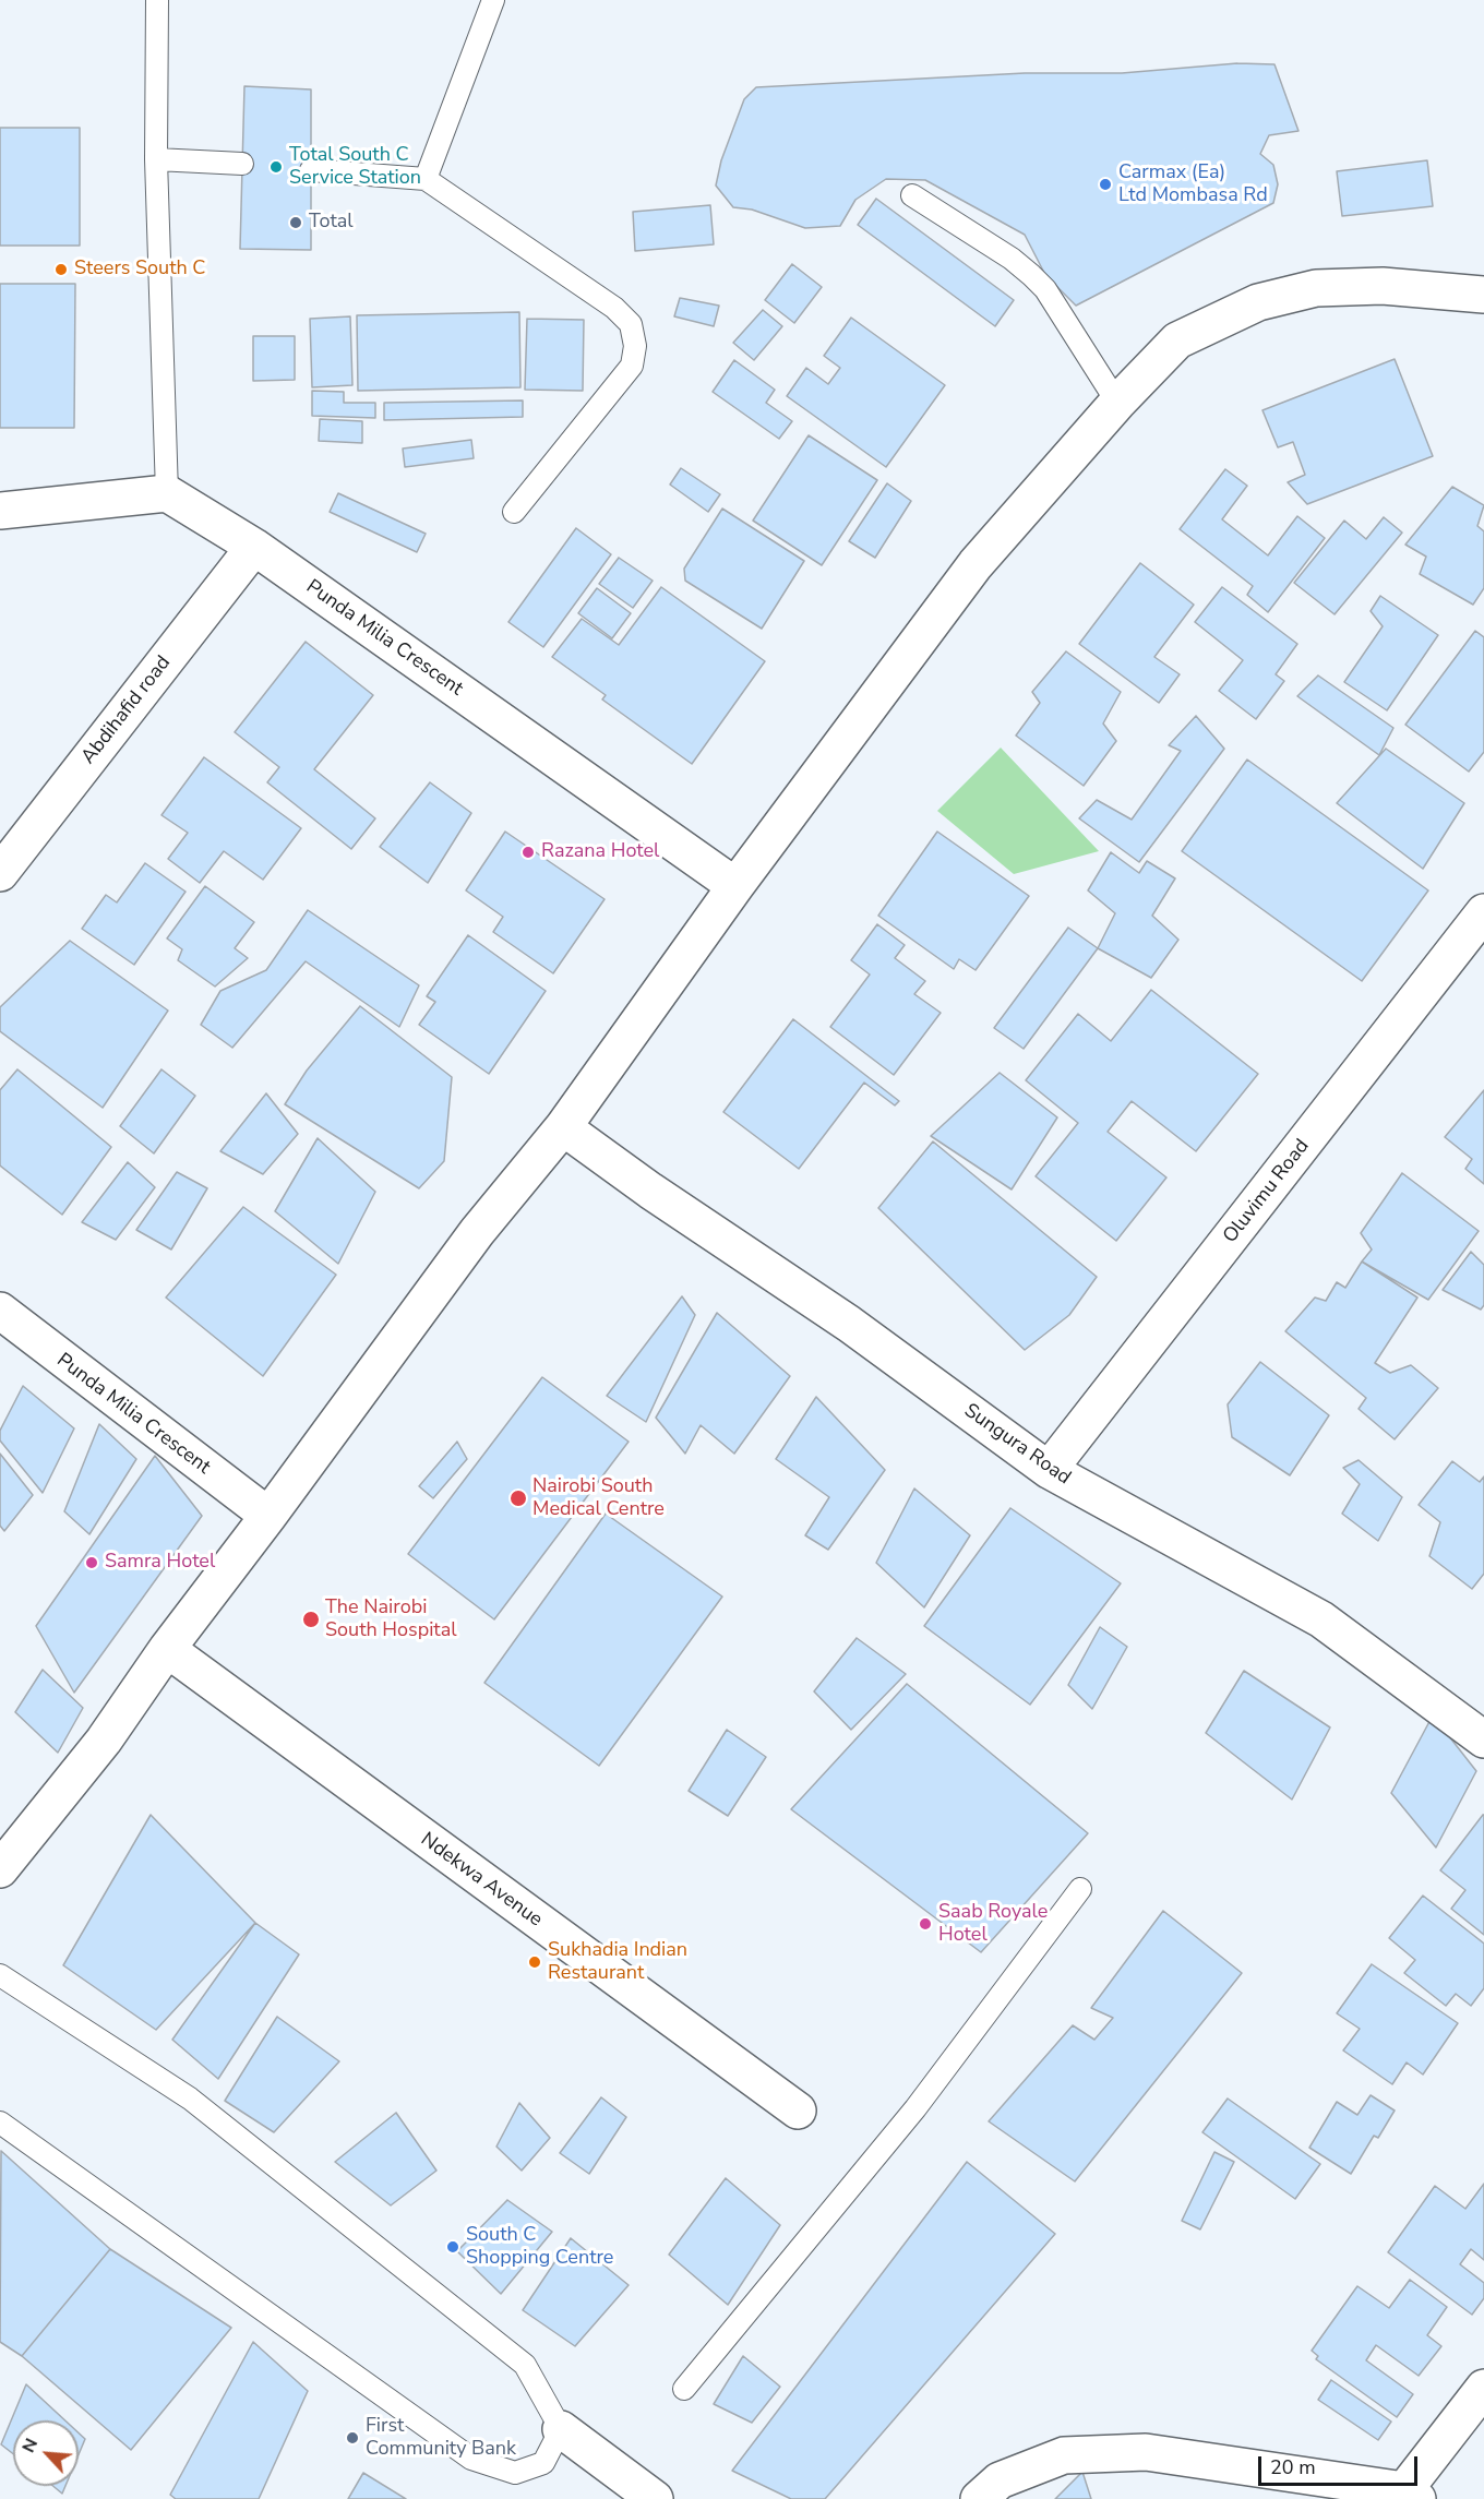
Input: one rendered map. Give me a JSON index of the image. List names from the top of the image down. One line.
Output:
{"streets":{"street":["Punda Milia Crescent","Abdihafid road","Oluvimu Road","Sungura Road","Ndekwa Avenue"]},"crossings":[["Punda Milia Crescent","Abdihafid road"],["Oluvimu Road","Sungura Road"]],"places":["Total South C Service Station","Carmax (Ea) Ltd Mombasa Rd","Total","Steers South C","Razana Hotel","Nairobi South Medical Centre","Samra Hotel","The Nairobi South Hospital","Saab Royale Hotel","Sukhadia Indian Restaurant","South C Shopping Centre","First Community Bank"],"scale_bar":"20 m","north":"top left"}
